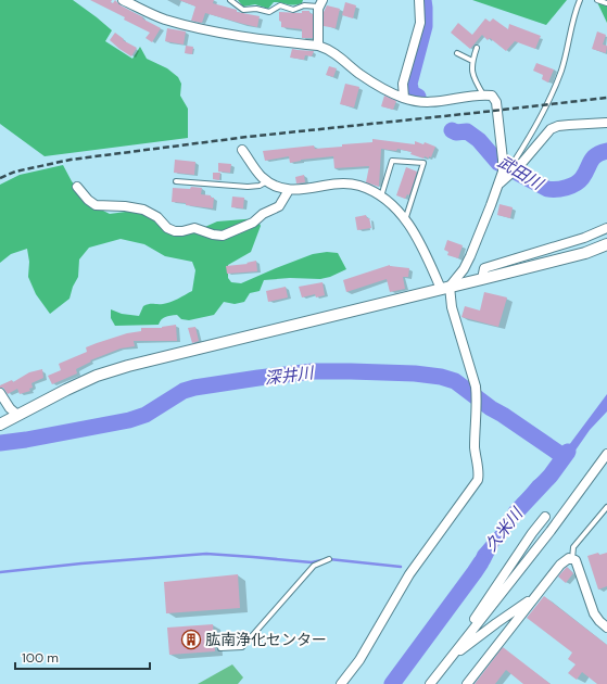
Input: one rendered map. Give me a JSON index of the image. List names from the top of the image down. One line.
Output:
{"water":["武田川","深井川","久米川"],"places":{"building":["肱南浄化センター"]},"scale_bar":"100 m"}
